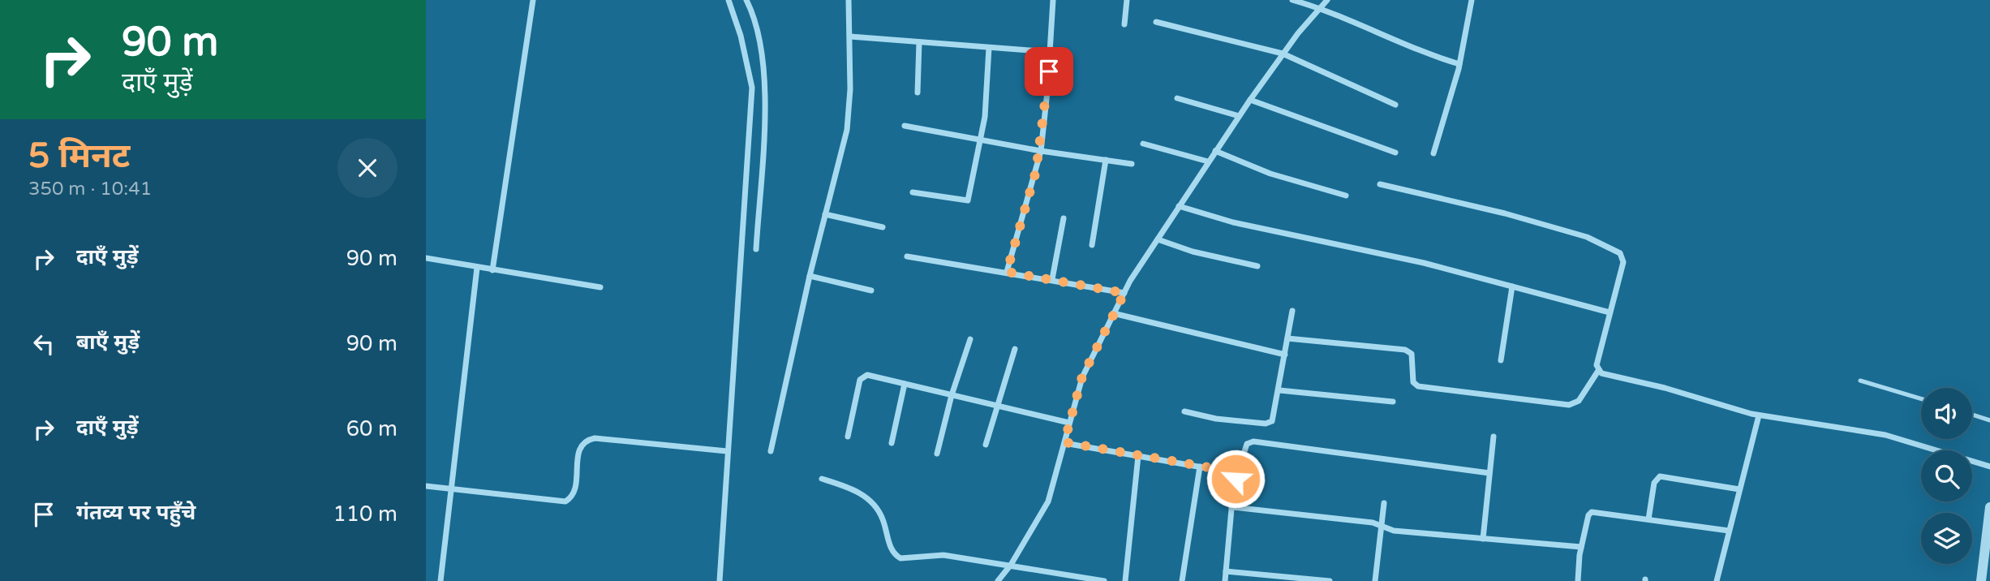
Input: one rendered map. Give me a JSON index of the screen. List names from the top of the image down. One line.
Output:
{"page":{"turn":["90 m","दाएँ मुड़ें"],"heading":["5 मिनट","350 m · 10:41"],"list":[{"name":"दाएँ मुड़ें","value":"90 m"},{"name":"बाएँ मुड़ें","value":"90 m"},{"name":"दाएँ मुड़ें","value":"60 m"},{"name":"गंतव्य पर पहुँचे","value":"110 m"}]}}
